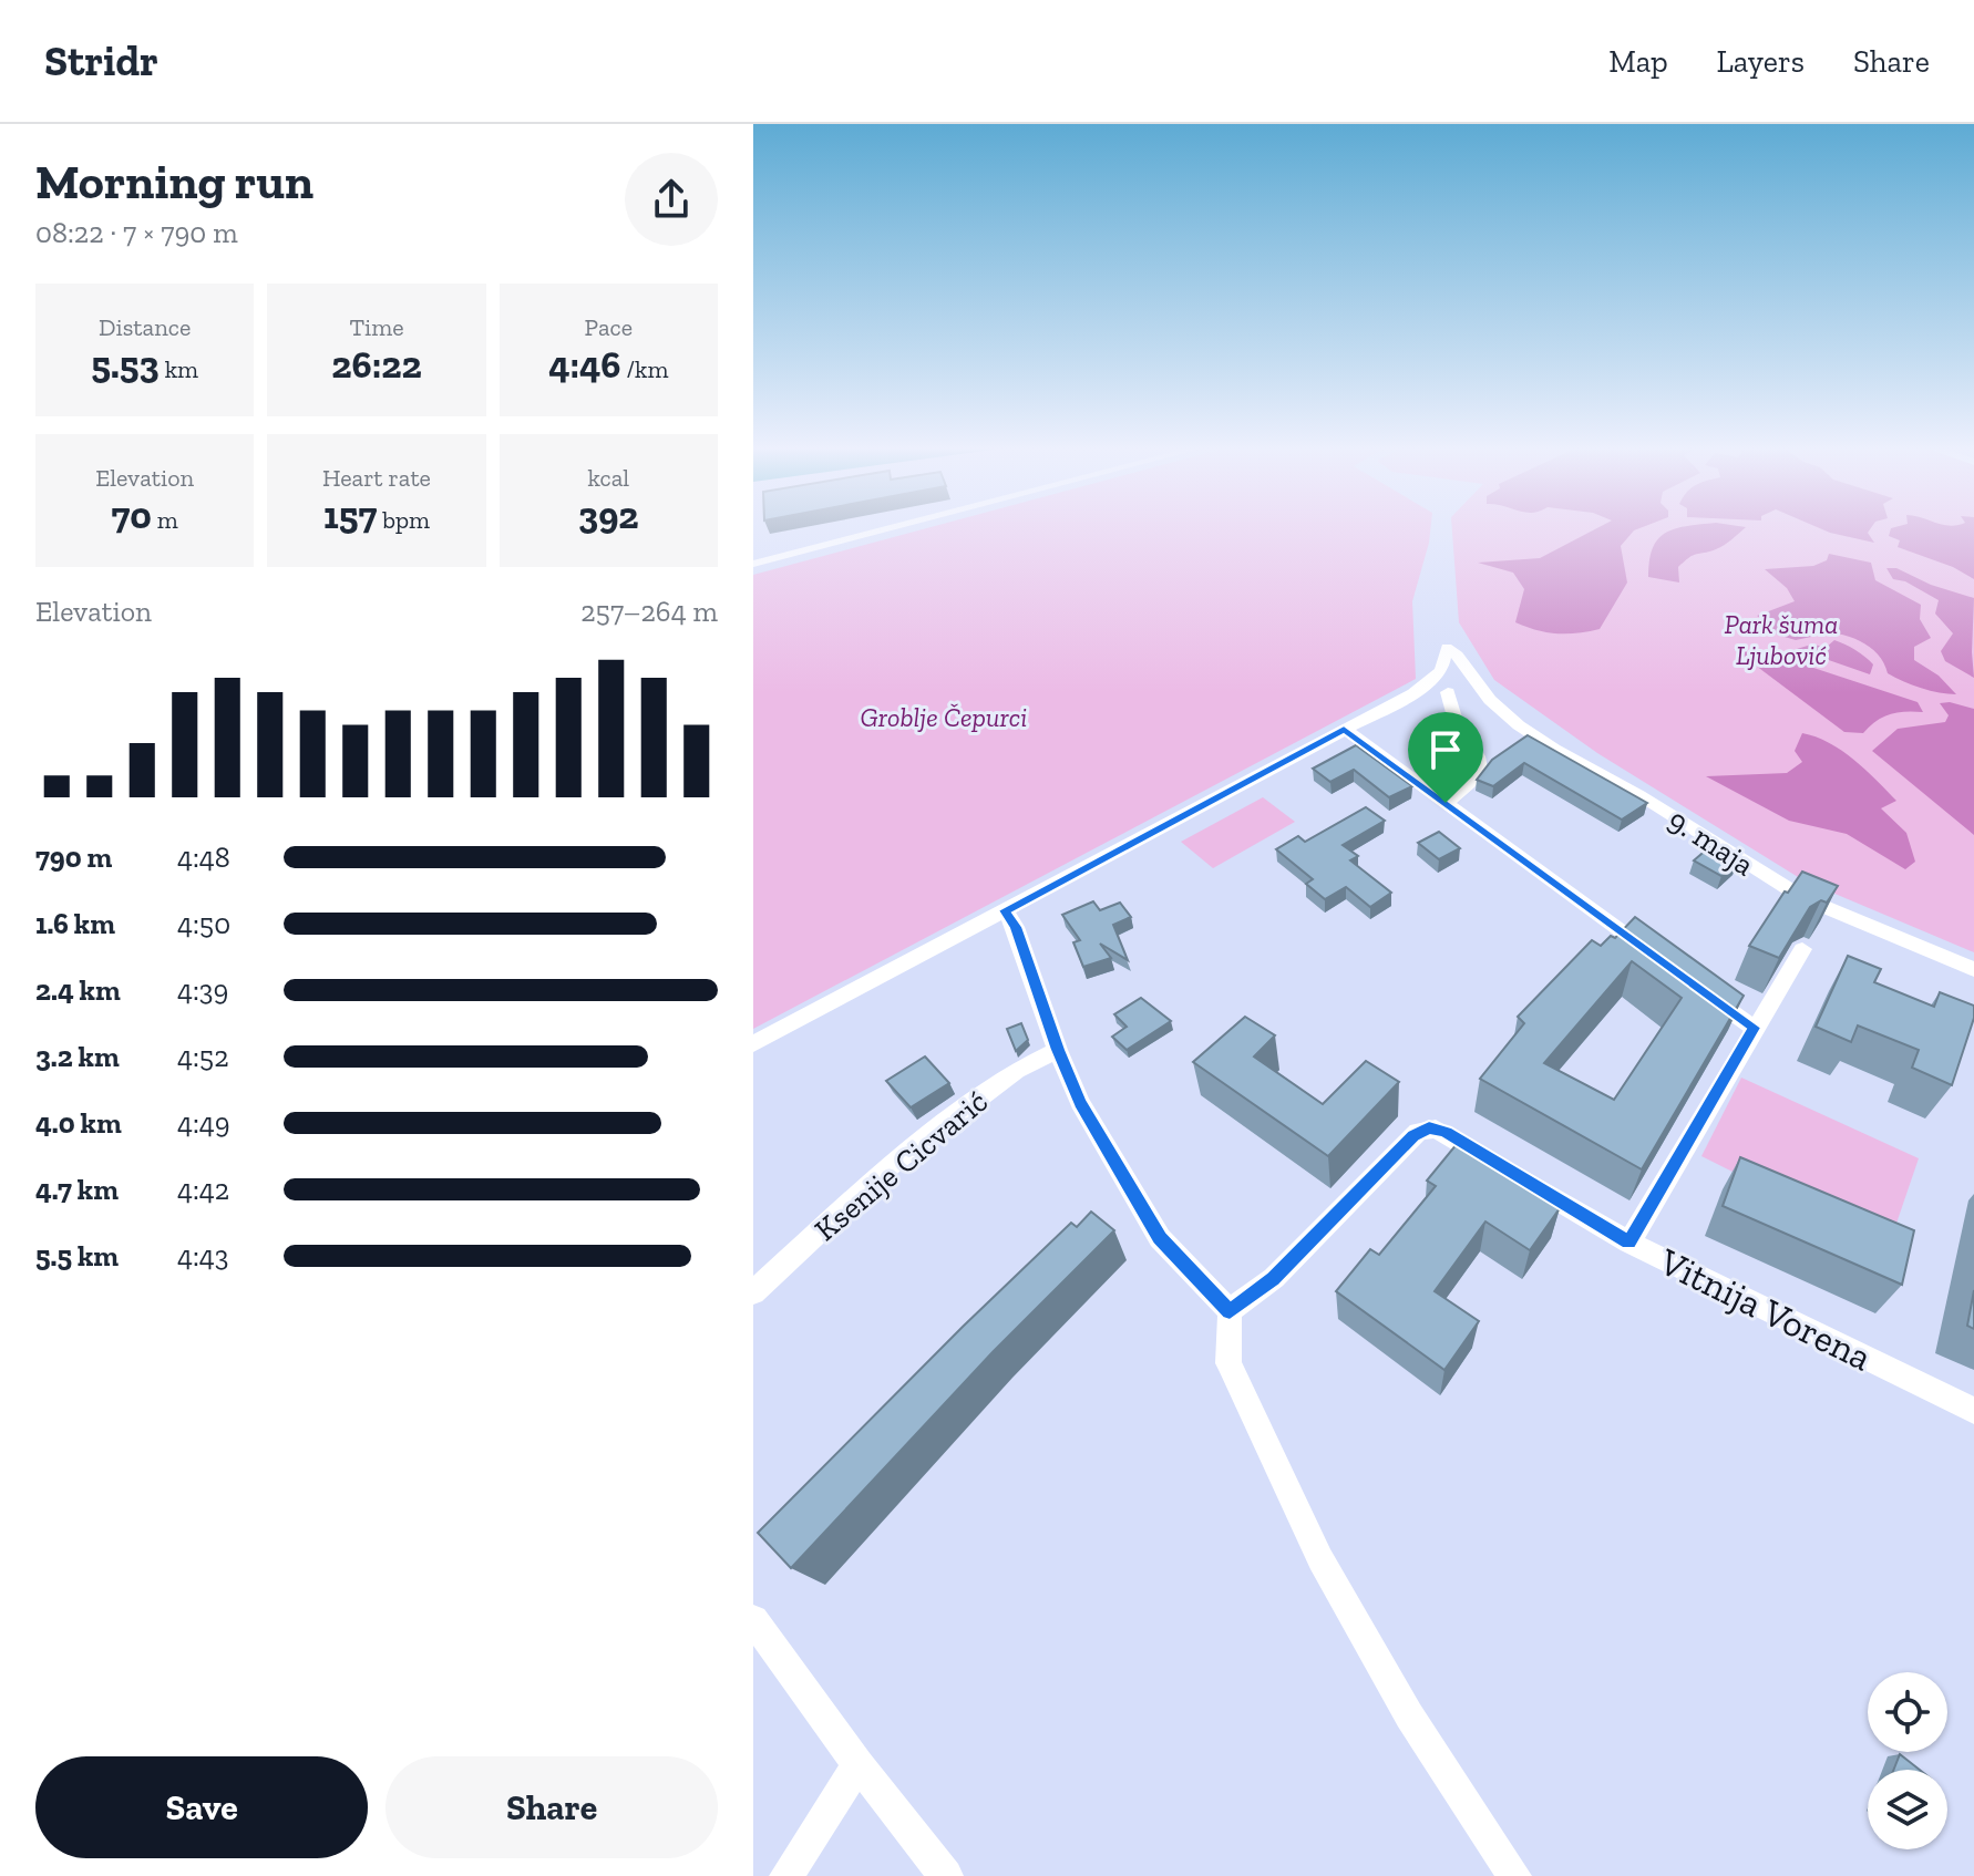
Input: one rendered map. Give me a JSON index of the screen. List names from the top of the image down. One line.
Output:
{"streets":{"street":["9. maja","Ksenije Cicvarić","Vitnija Vorena"]},"parks":["Park šuma Ljubović","Groblje Čepurci"],"page":{"header":"Stridr","nav":["Map","Layers","Share"],"heading":["Morning run","08:22 · 7 × 790 m"],"stats":[["Distance","5.53 km"],["Time","26:22"],["Pace","4:46 /km"],["Elevation","70 m"],["Heart rate","157 bpm"],["kcal","392"]],"chart":["Elevation","257–264 m"],"list":[{"name":"790 m","note":"4:48"},{"name":"1.6 km","note":"4:50"},{"name":"2.4 km","note":"4:39"},{"name":"3.2 km","note":"4:52"},{"name":"4.0 km","note":"4:49"},{"name":"4.7 km","note":"4:42"},{"name":"5.5 km","note":"4:43"}],"buttons":["Save","Share"]}}
